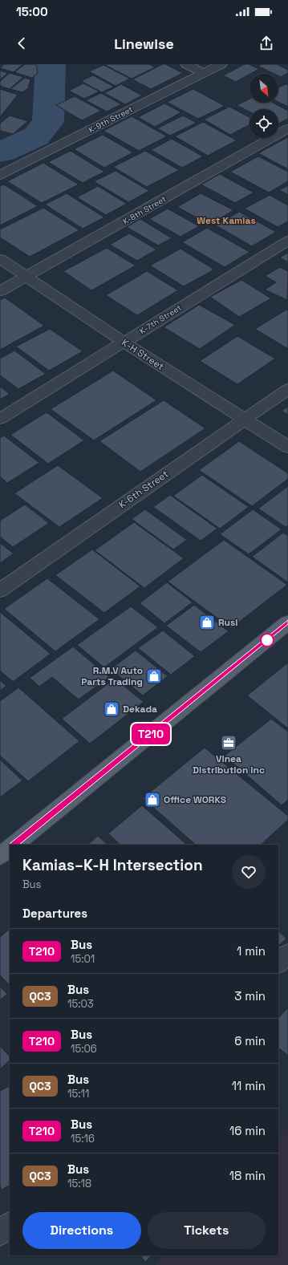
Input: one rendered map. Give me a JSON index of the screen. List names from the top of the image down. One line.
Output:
{"streets":{"street":["K-9th Street","K-8th Street","K-7th Street","K-H Street","K-6th Street"]},"crossings":[["K-8th Street","K-H Street"],["K-7th Street","K-H Street"],["K-H Street","K-6th Street"]],"districts":["West Kamias"],"places":{"shop":["Rusi","R.M.V Auto Parts Trading","Dekada","Office WORKS"],"office":["Vinea Distribution Inc"]},"lines":["bus line T210"],"north":"bottom right","page":{"status":"15:00","header":"Linewise","on_map":"T210","heading":[["Kamias–K-H Intersection","Bus"],"Departures"],"list":[{"mark":"T210","name":"Bus","note":"15:01","value":"1 min"},{"mark":"QC3","name":"Bus","note":"15:03","value":"3 min"},{"mark":"T210","name":"Bus","note":"15:06","value":"6 min"},{"mark":"QC3","name":"Bus","note":"15:11","value":"11 min"},{"mark":"T210","name":"Bus","note":"15:16","value":"16 min"},{"mark":"QC3","name":"Bus","note":"15:18","value":"18 min"}],"buttons":["Directions","Tickets"]}}
